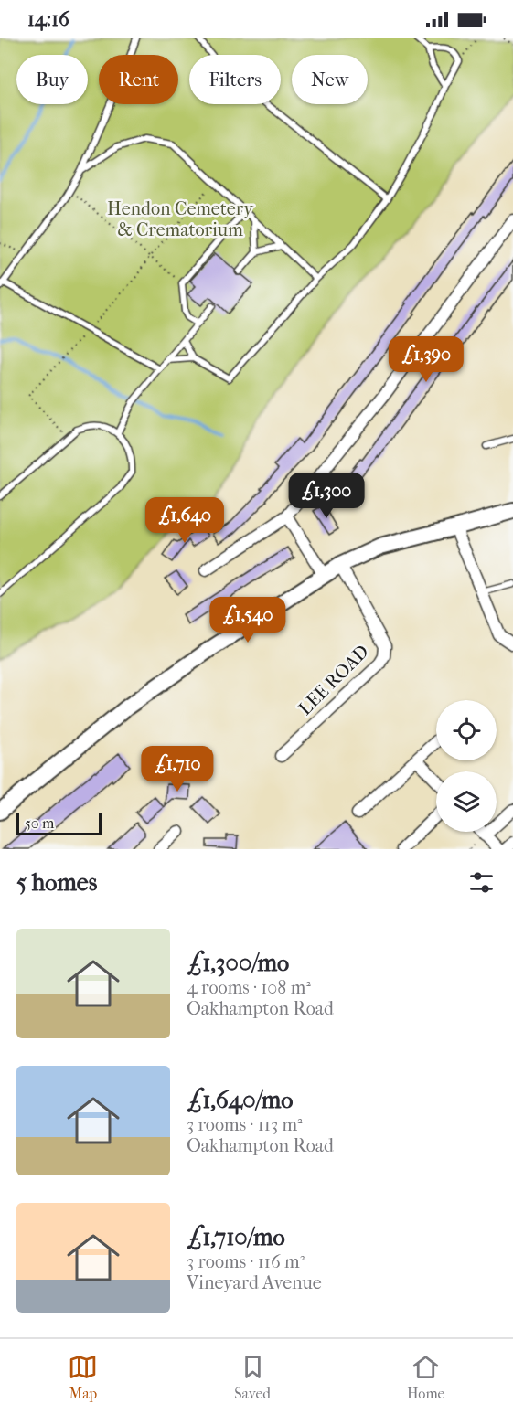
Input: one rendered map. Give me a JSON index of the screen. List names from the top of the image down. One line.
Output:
{"streets":{"street":["LEE ROAD"]},"parks":["Hendon Cemetery & Crematorium"],"scale_bar":"50 m","page":{"status":"14:16","chip":["Buy","Rent","Filters","New"],"price":["£1,390","£1,300","£1,640","£1,540","£1,710"],"scale":"50 m","heading":"5 homes","list":[{"name":"£1,300/mo","note":"4 rooms · 108 m² · Oakhampton Road"},{"name":"£1,640/mo","note":"3 rooms · 113 m² · Oakhampton Road"},{"name":"£1,710/mo","note":"3 rooms · 116 m² · Vineyard Avenue"}],"tabs":["Map","Saved","Home"]}}
